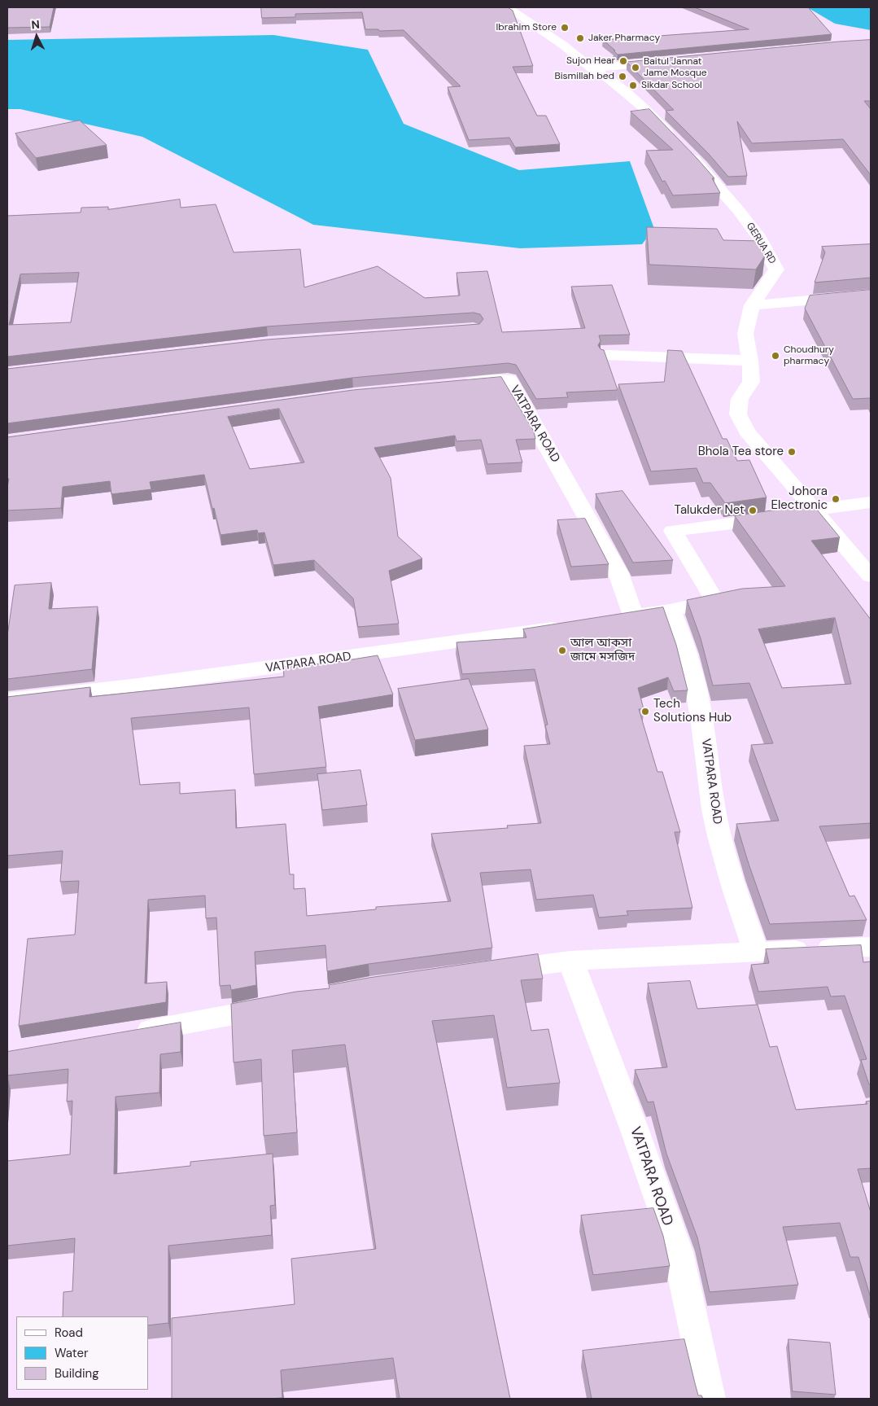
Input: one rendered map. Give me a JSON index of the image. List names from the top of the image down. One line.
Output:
{"streets":{"street":["GERUA RD","VATPARA ROAD"]},"places":["Ibrahim Store","Jaker Pharmacy","Sujon Hear","Baitul Jannat Jame Mosque","Bismillah bed","Sikdar School","Choudhury pharmacy","Bhola Tea store","Johora Electronic","Talukder Net","আল আকসা জামে মসজিদ","Tech Solutions Hub"],"legend":["Road","Water","Building"],"north":"top"}
